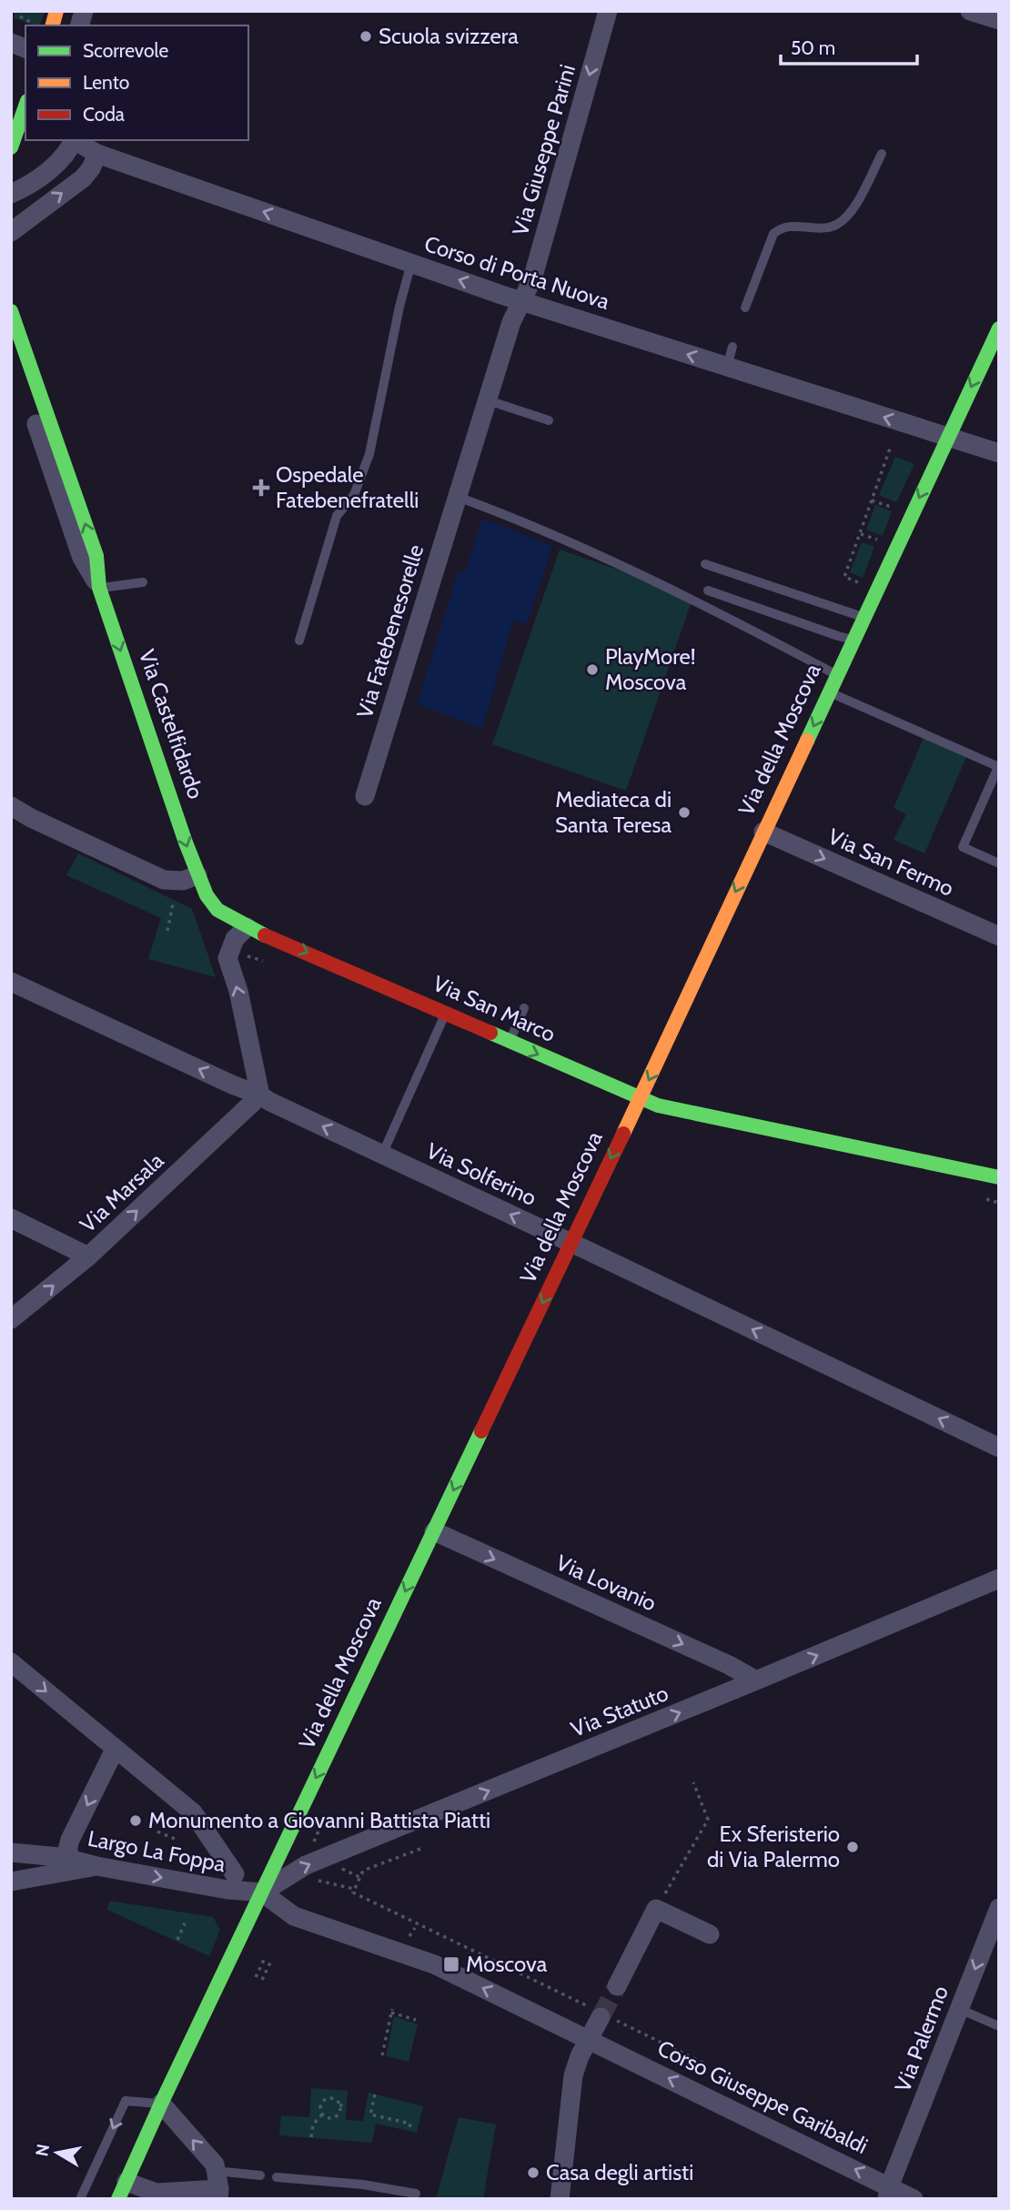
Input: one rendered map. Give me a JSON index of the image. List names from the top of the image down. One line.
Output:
{"streets":{"street":["Via Giuseppe Parini","Corso di Porta Nuova","Via Fatebenesorelle","Via Castelfidardo","Via della Moscova","Via San Fermo","Via San Marco","Via Solferino","Via Marsala","Via Lovanio","Via Statuto","Largo La Foppa","Via Palermo","Corso Giuseppe Garibaldi"]},"crossings":[["Via Giuseppe Parini","Corso di Porta Nuova"],["Via Giuseppe Parini","Via Fatebenesorelle"],["Corso di Porta Nuova","Via Fatebenesorelle"],["Corso di Porta Nuova","Via della Moscova"],["Via Castelfidardo","Via San Marco"],["Via della Moscova","Via San Fermo"],["Via della Moscova","Via San Marco"],["Via della Moscova","Via Solferino"],["Via della Moscova","Via Lovanio"],["Via della Moscova","Via Statuto"],["Via della Moscova","Largo La Foppa"],["Via della Moscova","Corso Giuseppe Garibaldi"],["Via Solferino","Via Marsala"],["Via Lovanio","Via Statuto"],["Via Statuto","Largo La Foppa"],["Via Statuto","Corso Giuseppe Garibaldi"],["Largo La Foppa","Corso Giuseppe Garibaldi"],["Via Palermo","Corso Giuseppe Garibaldi"]],"one_way":["Via Giuseppe Parini","Corso di Porta Nuova","Via della Moscova","Via San Fermo","Via San Marco","Via Solferino","Via Marsala","Via Lovanio","Via Statuto","Via Palermo","Corso Giuseppe Garibaldi"],"places":{"other":["Scuola svizzera","PlayMore! Moscova","Mediateca di Santa Teresa","Monumento a Giovanni Battista Piatti","Ex Sferisterio di Via Palermo","Casa degli artisti"],"health":["Ospedale Fatebenefratelli"],"transit":["Moscova"]},"legend":["Scorrevole","Lento","Coda"],"scale_bar":"50 m","north":"left"}
